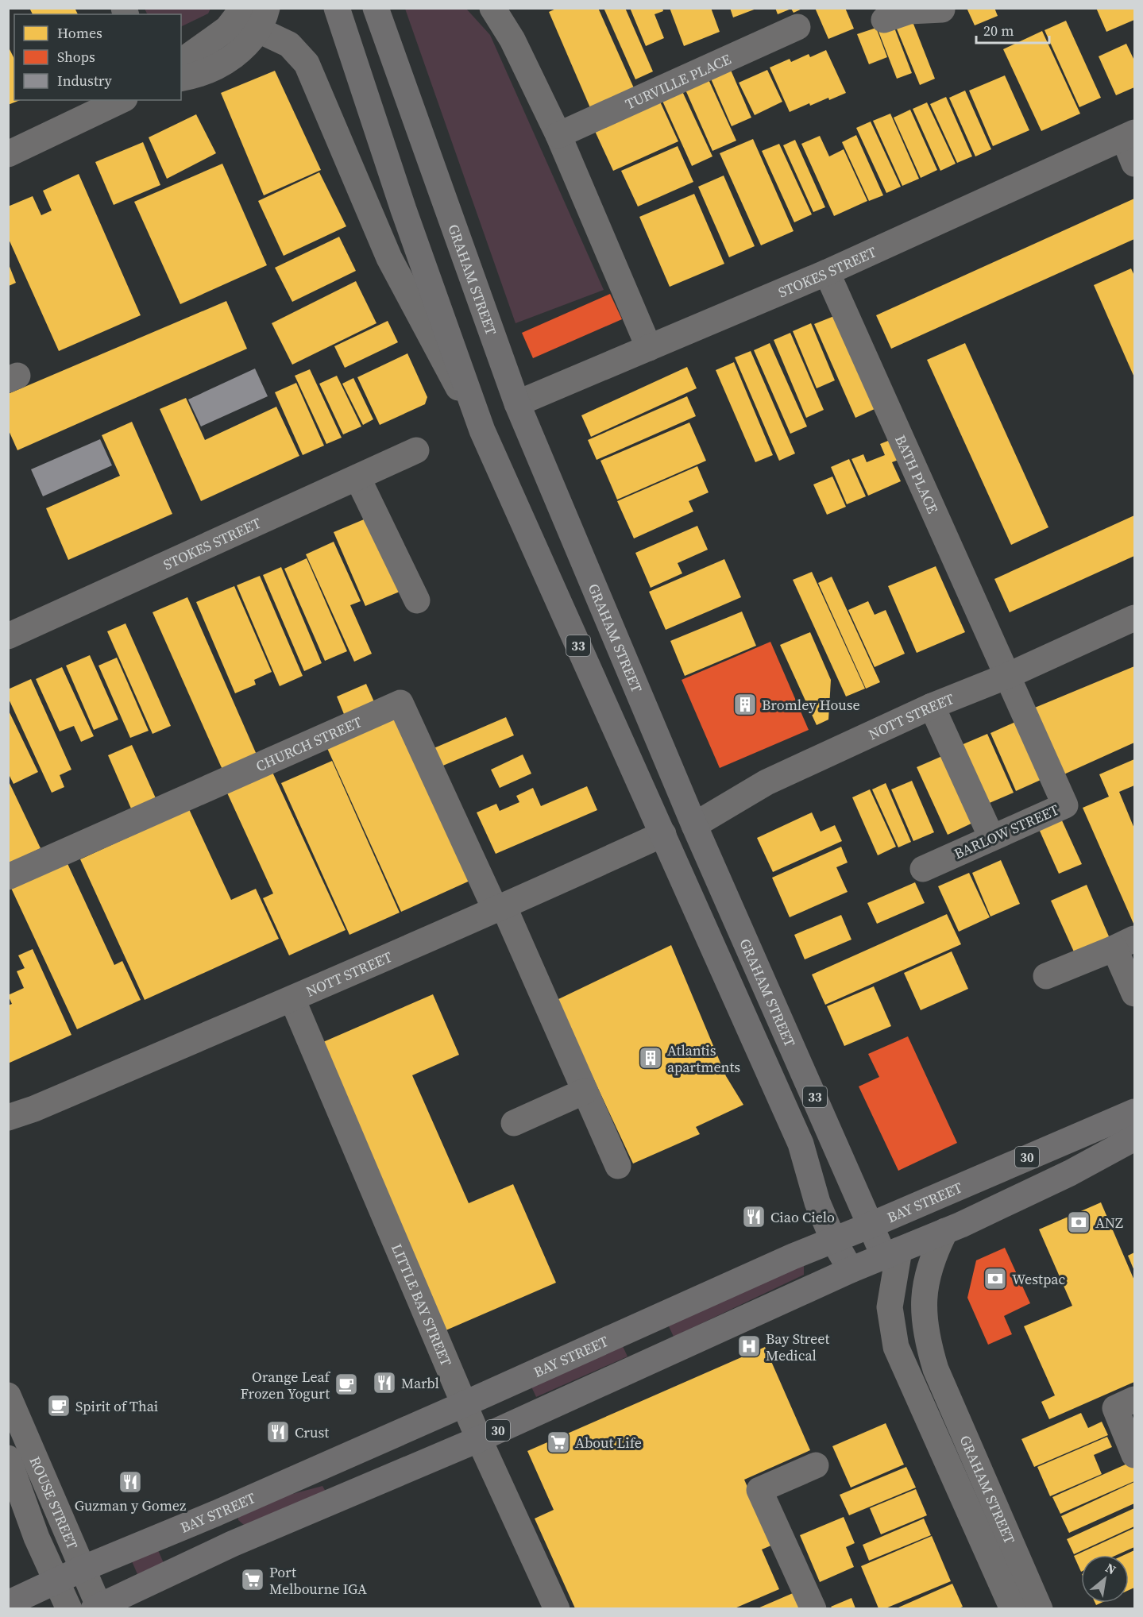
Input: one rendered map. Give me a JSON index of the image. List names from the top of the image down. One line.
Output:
{"streets":{"main road":["GRAHAM STREET","33","30","BAY STREET"],"street":["TURVILLE PLACE","STOKES STREET","BATH PLACE","NOTT STREET","CHURCH STREET","BARLOW STREET","LITTLE BAY STREET","ROUSE STREET"]},"crossings":[["STOKES STREET","GRAHAM STREET"],["STOKES STREET","BATH PLACE"],["GRAHAM STREET","NOTT STREET"],["GRAHAM STREET","30"],["GRAHAM STREET","BAY STREET"],["BATH PLACE","NOTT STREET"],["BATH PLACE","BARLOW STREET"],["33","NOTT STREET"],["33","BAY STREET"],["NOTT STREET","CHURCH STREET"],["NOTT STREET","BARLOW STREET"],["NOTT STREET","LITTLE BAY STREET"],["30","LITTLE BAY STREET"],["30","ROUSE STREET"],["BAY STREET","LITTLE BAY STREET"],["BAY STREET","ROUSE STREET"]],"places":{"building":["Bromley House","Atlantis apartments"],"restaurant":["Ciao Cielo","Marbl","Crust","Guzman y Gomez"],"bank":["ANZ","Westpac"],"hospital":["Bay Street Medical"],"cafe":["Orange Leaf Frozen Yogurt","Spirit of Thai"],"supermarket":["About Life","Port Melbourne IGA"]},"legend":["Homes","Shops","Industry"],"scale_bar":"20 m","north":"top right"}
